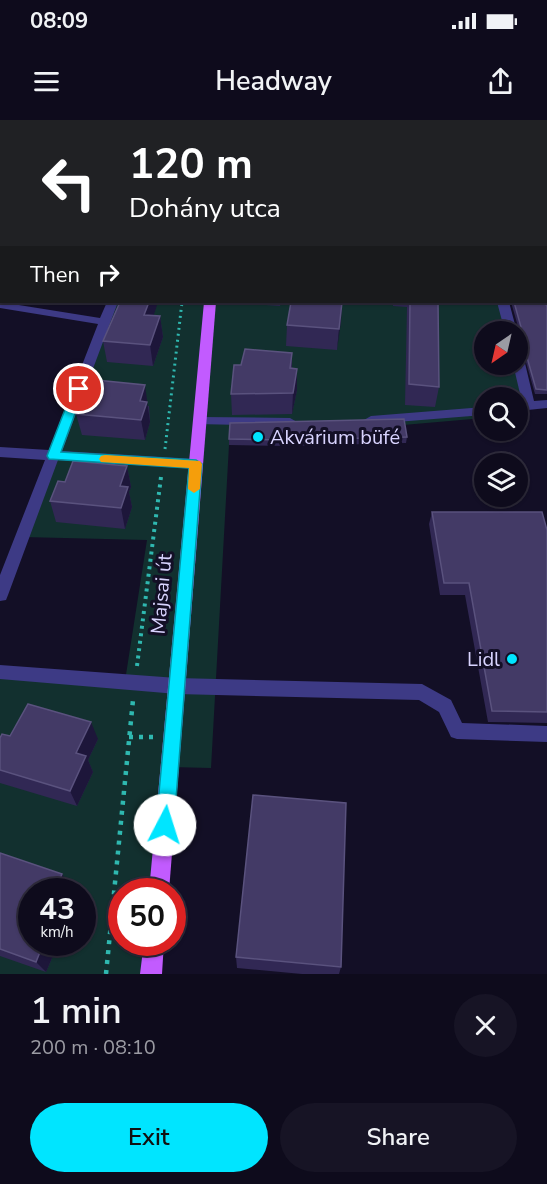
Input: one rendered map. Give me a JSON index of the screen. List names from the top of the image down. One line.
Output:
{"streets":{"main road":["Majsai út"]},"places":["Akvárium büfé","Lidl"],"north":"bottom left","page":{"status":"08:09","header":"Headway","turn":["120 m","Dohány utca"],"then":"Then","speed":"43 km/h","limit":"50","heading":["1 min","200 m · 08:10"],"buttons":["Exit","Share"]}}
